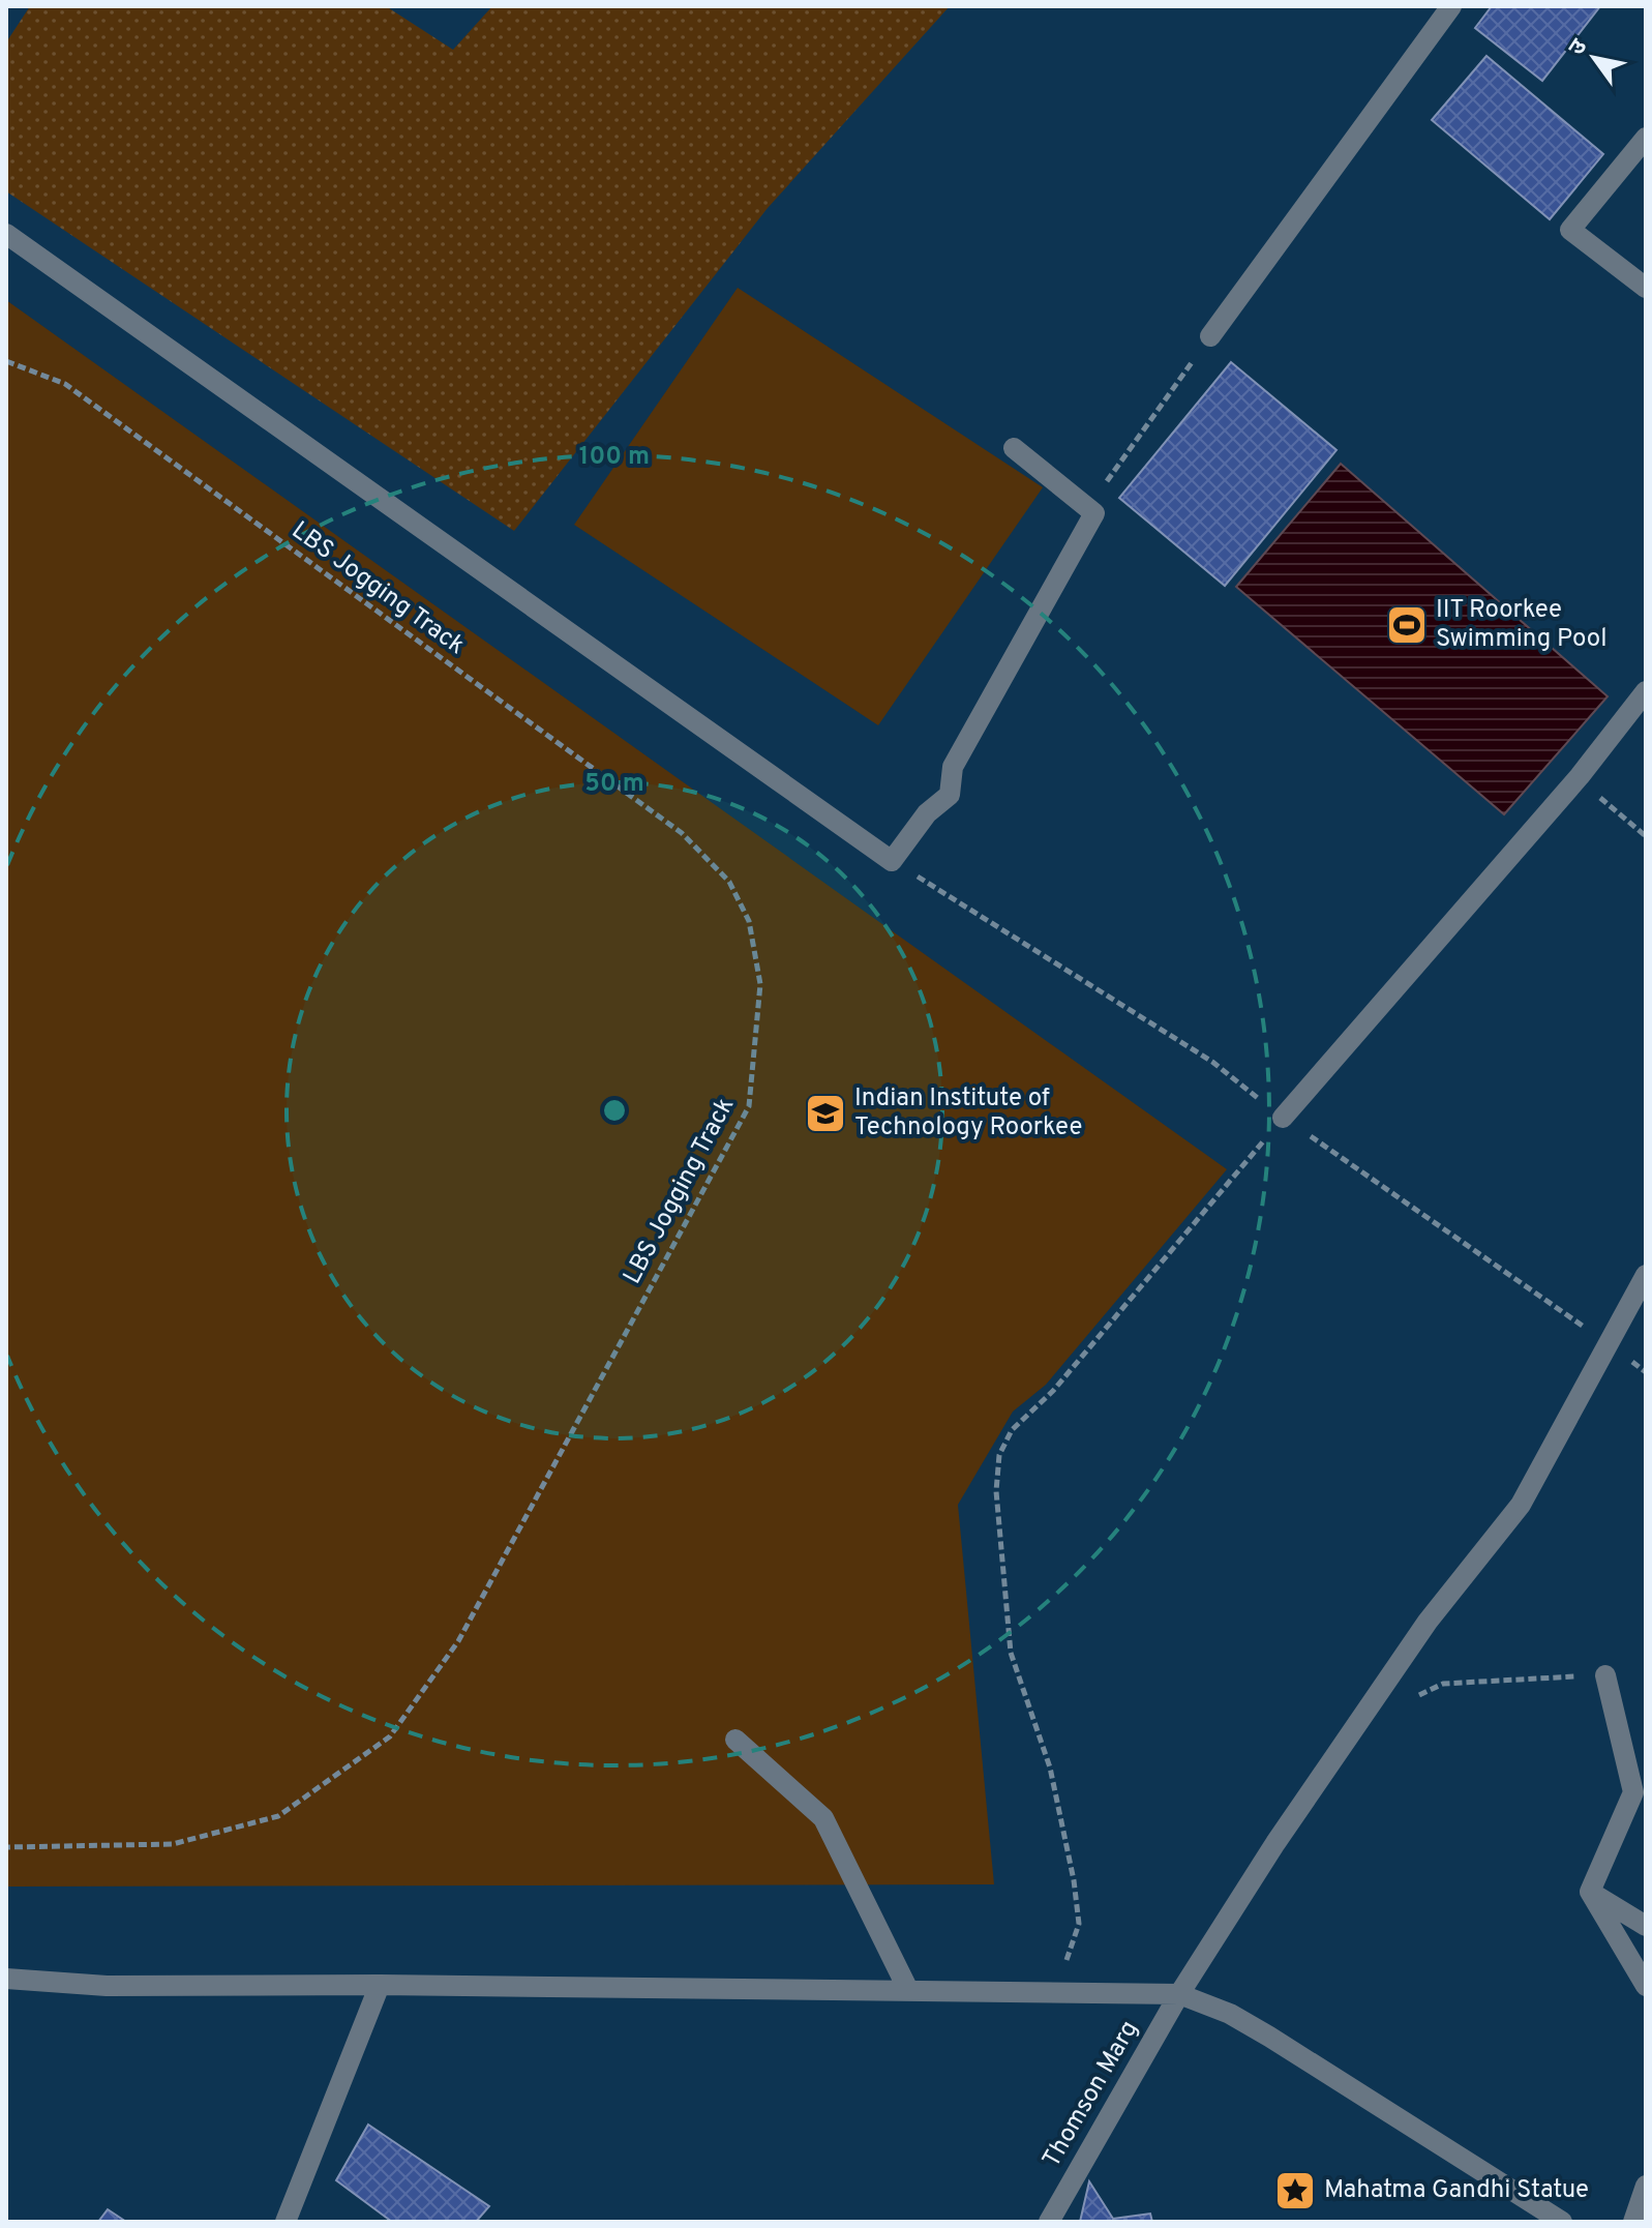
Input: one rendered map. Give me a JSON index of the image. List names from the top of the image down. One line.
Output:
{"streets":{"street":["Thomson Marg"],"path":["LBS Jogging Track"]},"places":{"sports":["IIT Roorkee Swimming Pool"],"school or university":["Indian Institute of Technology Roorkee"],"place":["Mahatma Gandhi Statue"]},"north":"top left","rings":["100 m","50 m"]}
